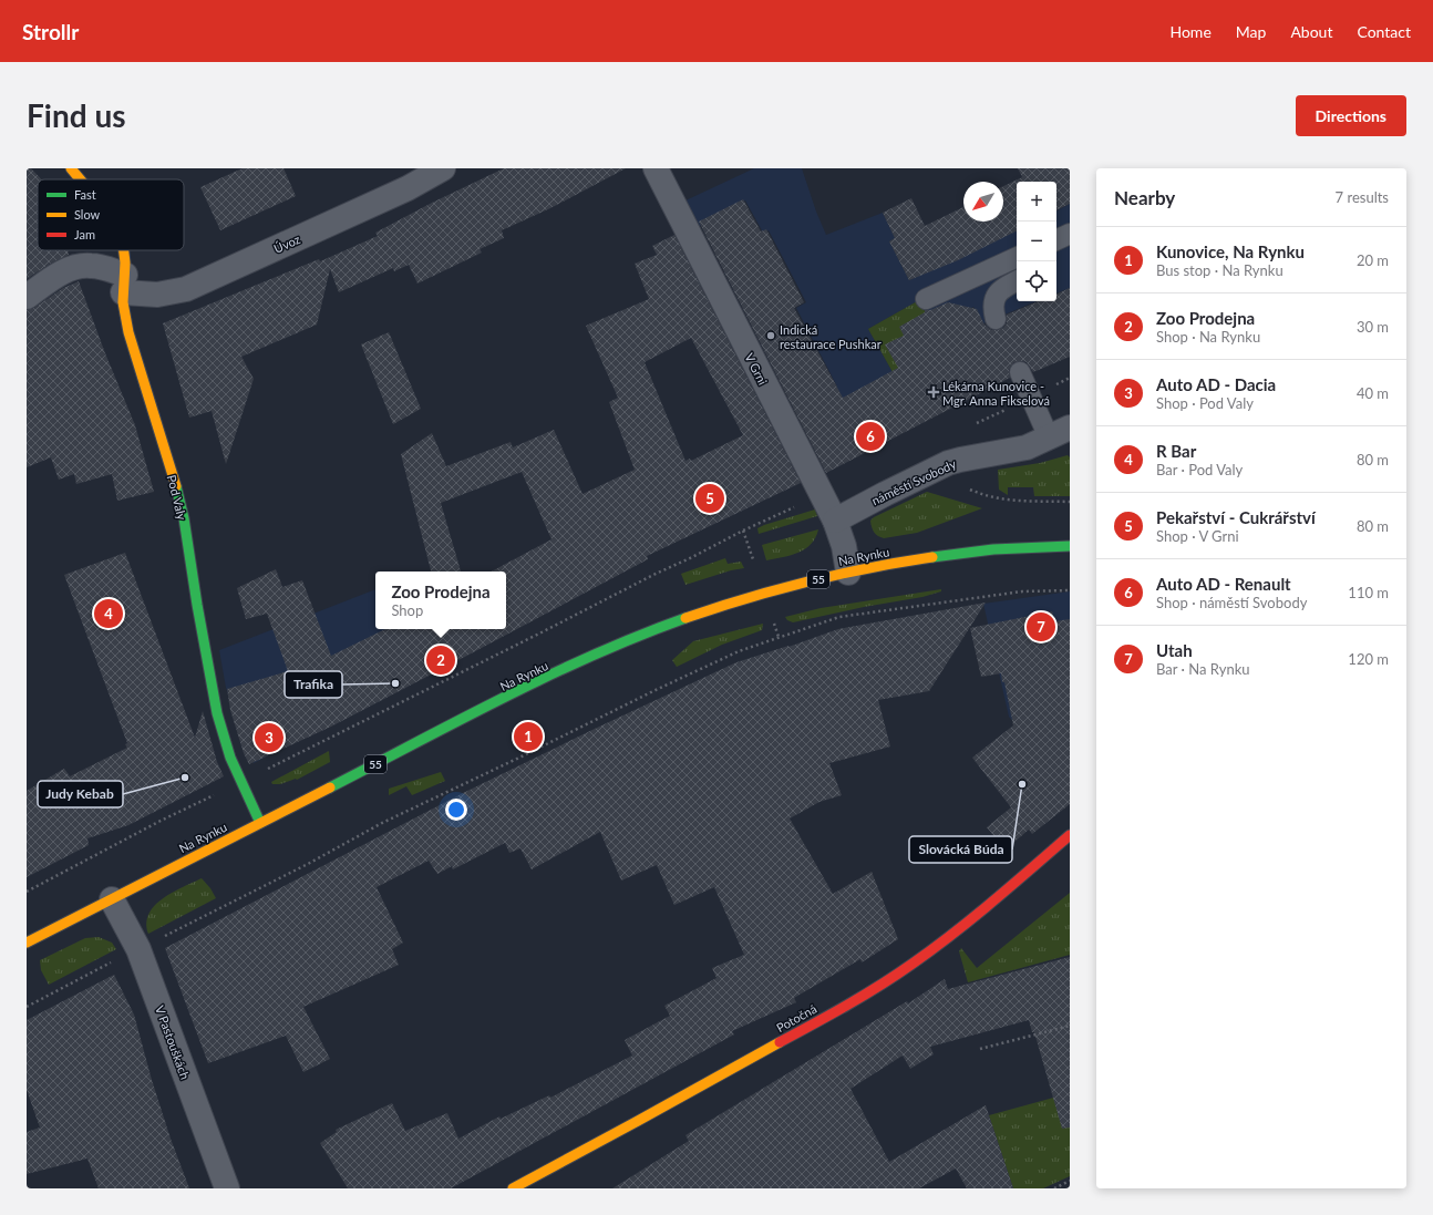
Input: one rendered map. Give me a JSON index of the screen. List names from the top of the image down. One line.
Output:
{"streets":{"street":["Úvoz","V Grni","náměstí Svobody","Pod Valy","Na Rynku","55","Potočná","V Pastouškách"]},"crossings":[["Úvoz","Pod Valy"],["V Grni","náměstí Svobody"],["V Grni","Na Rynku"],["Pod Valy","Na Rynku"],["Na Rynku","V Pastouškách"]],"places":{"other":["Indická restaurace Pushkar","Trafika","Judy Kebab","Slovácká Búda"],"health":["Lékárna Kunovice - Mgr. Anna Fikselová"]},"legend":["Fast","Slow","Jam"],"north":"bottom left","page":{"header":"Strollr","nav":["Home","Map","About","Contact"],"buttons":"Directions","title":"Find us","heading":["Nearby","7 results"],"map_buttons":["+","−"],"list":[{"mark":"1","name":"Kunovice, Na Rynku","note":"Bus stop · Na Rynku","value":"20 m"},{"mark":"2","name":"Zoo Prodejna","note":"Shop · Na Rynku","value":"30 m"},{"mark":"3","name":"Auto AD - Dacia","note":"Shop · Pod Valy","value":"40 m"},{"mark":"4","name":"R Bar","note":"Bar · Pod Valy","value":"80 m"},{"mark":"5","name":"Pekařství - Cukrářství","note":"Shop · V Grni","value":"80 m"},{"mark":"6","name":"Auto AD - Renault","note":"Shop · náměstí Svobody","value":"110 m"},{"mark":"7","name":"Utah","note":"Bar · Na Rynku","value":"120 m"}],"pins":["6","5","4","7","2","1","3"],"popup":["Zoo Prodejna","Shop"]}}
